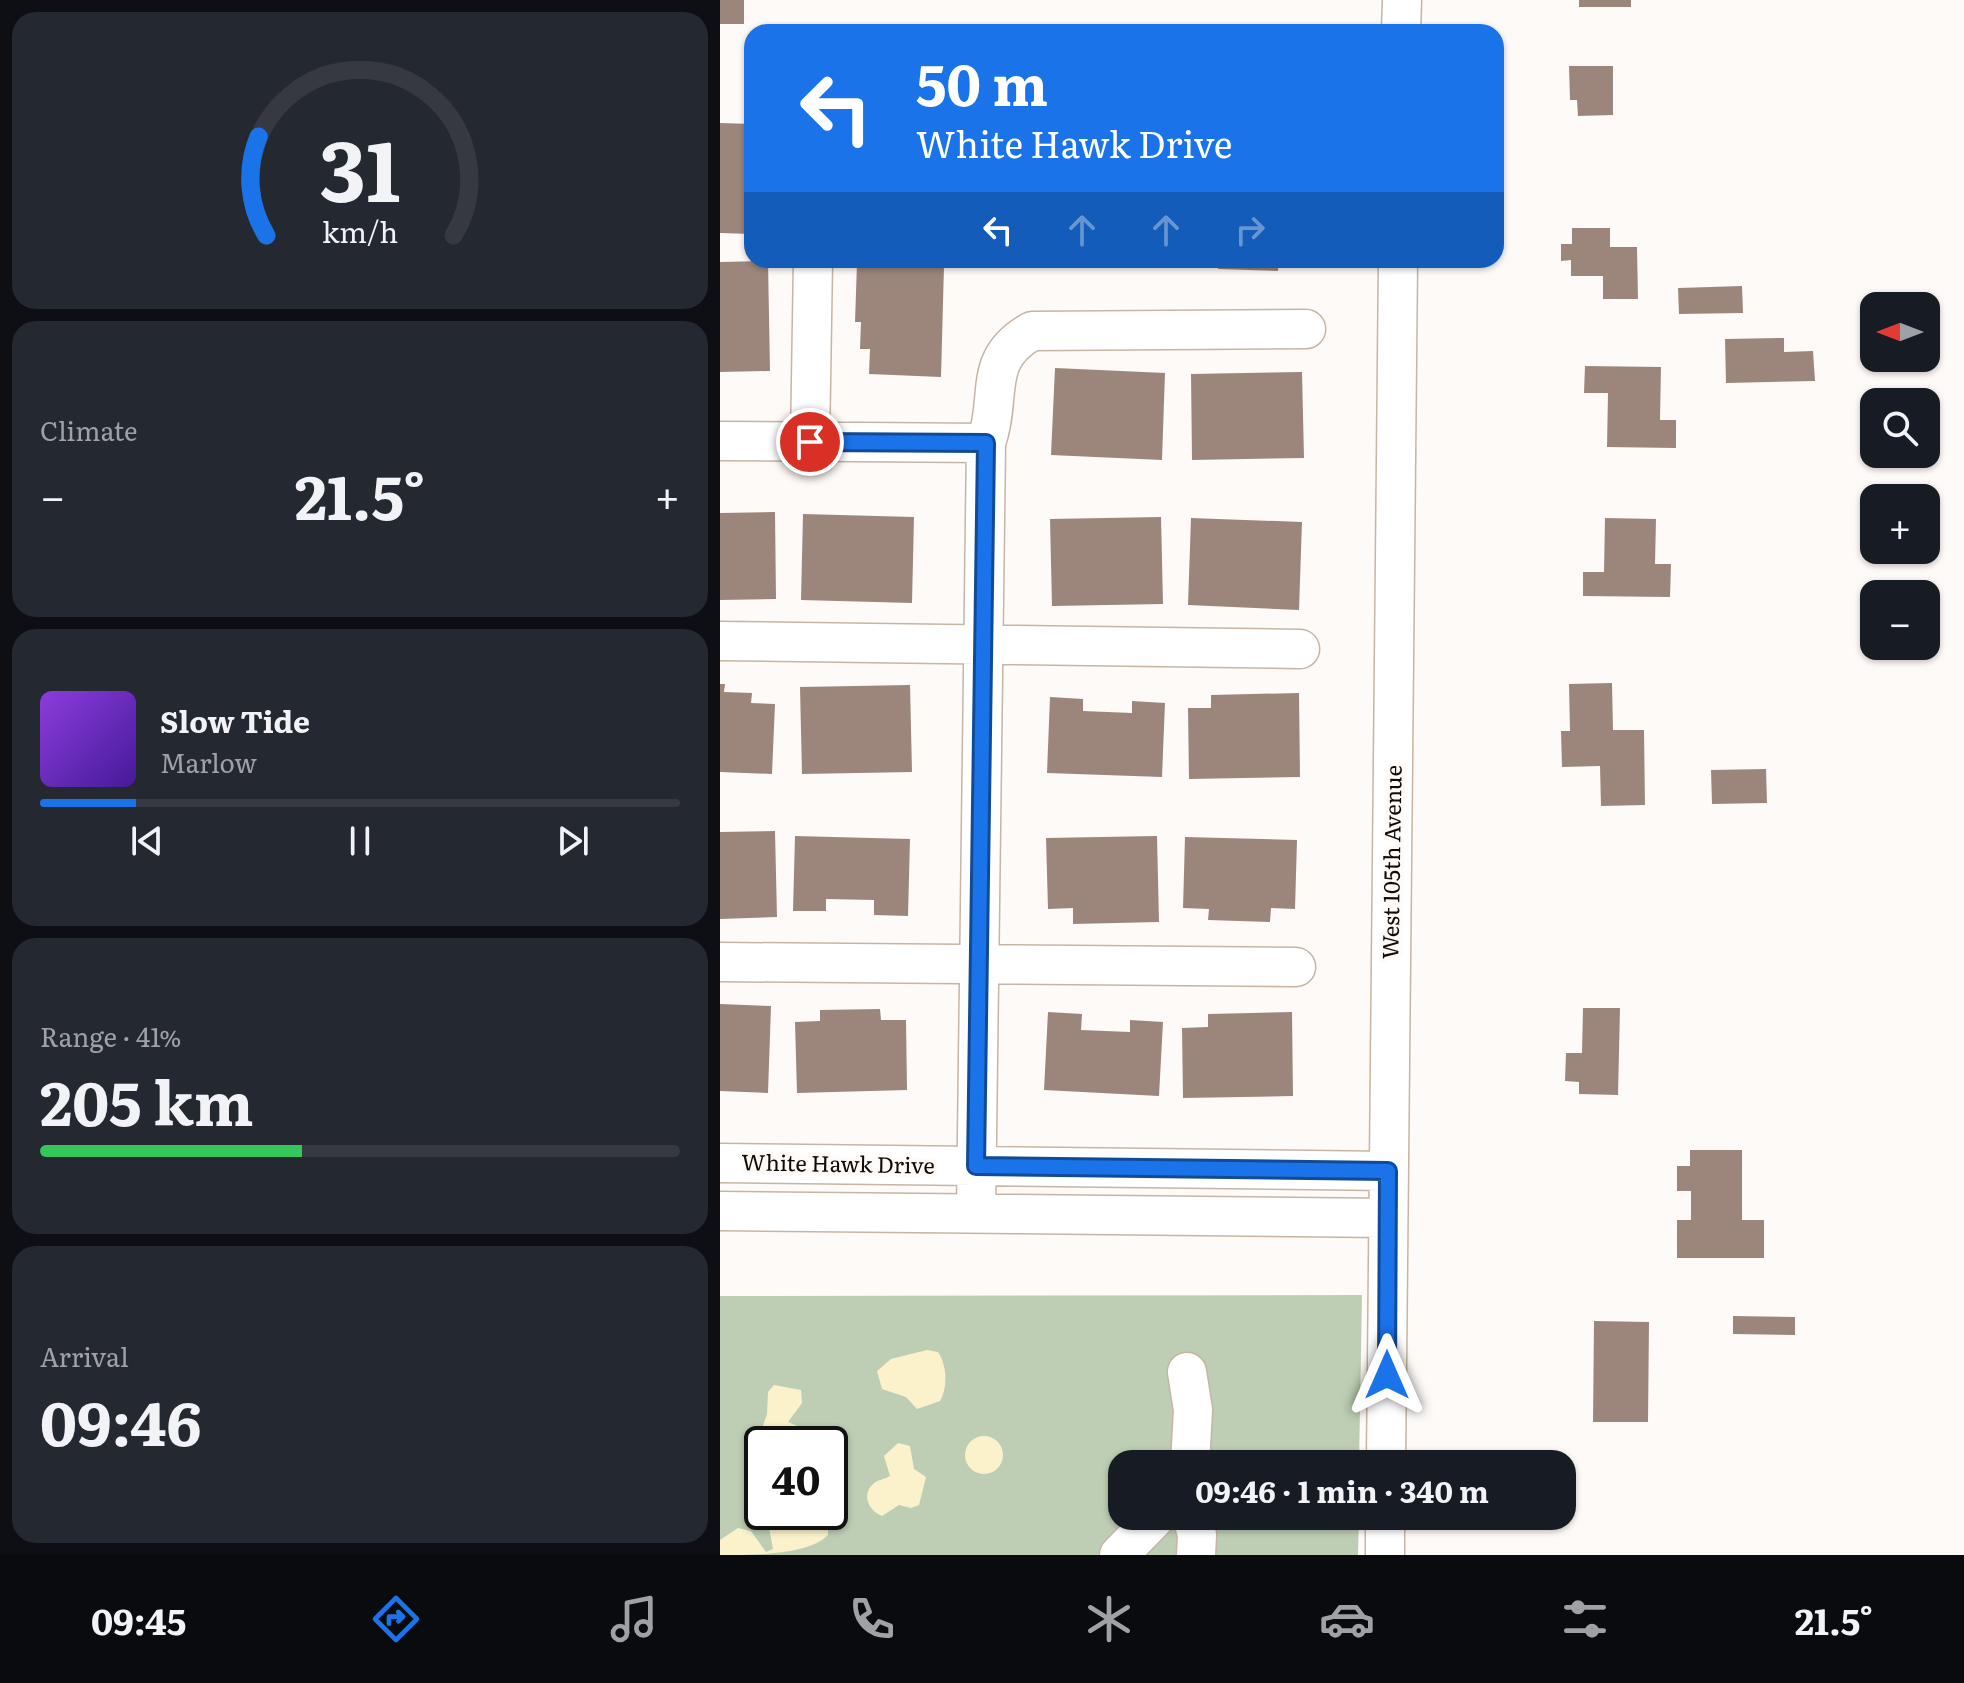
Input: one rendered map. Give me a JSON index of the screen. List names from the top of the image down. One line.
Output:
{"streets":{"street":["West 105th Avenue","White Hawk Drive"]},"crossings":[["West 105th Avenue","White Hawk Drive"]],"north":"left","page":{"turn":["50 m","White Hawk Drive"],"map_buttons":["+","−"],"tile":["Climate",["Range · 41%","205 km"],["Arrival","09:46"]],"heat":["−","21.5°","+"],"song":["Slow Tide","Marlow"],"limit":"40","trip":"09:46 · 1 min · 340 m","tabs":["09:45","21.5°"],"gauge":["31","km/h"]}}
